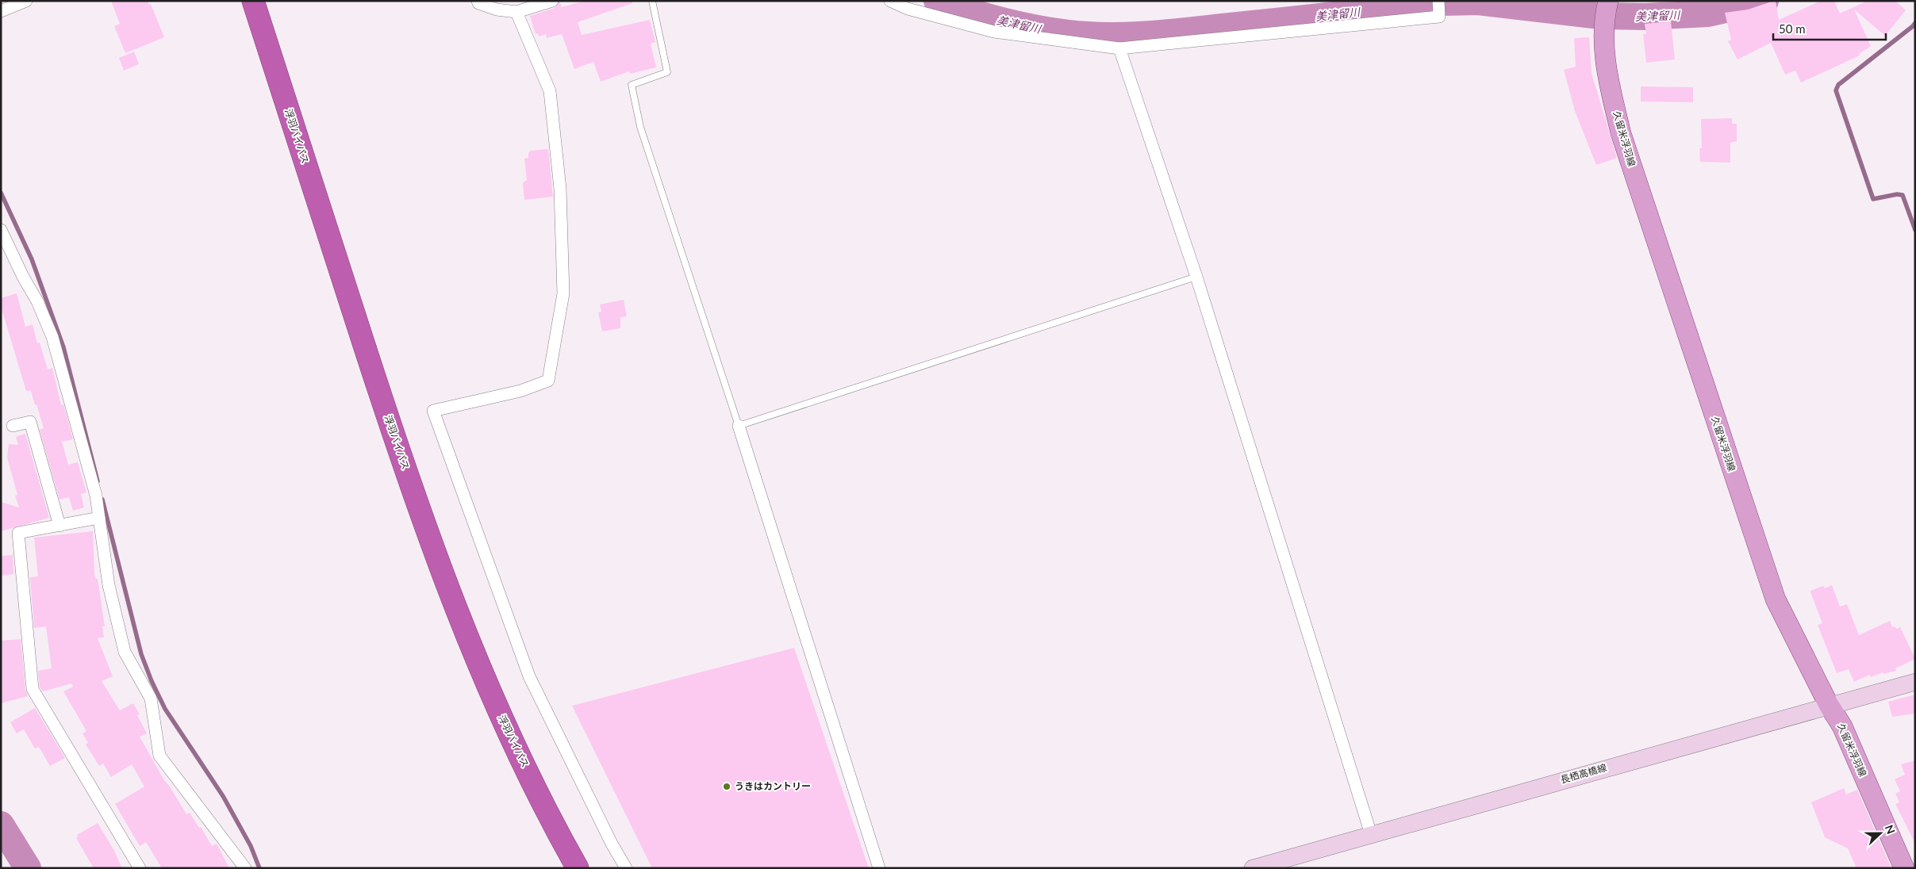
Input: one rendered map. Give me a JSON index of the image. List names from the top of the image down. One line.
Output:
{"streets":{"highway":["浮羽バイパス"],"main road":["久留米浮羽線","長栖高橋線"]},"crossings":[["久留米浮羽線","長栖高橋線"]],"water":["美津留川"],"places":["うきはカントリー"],"scale_bar":"50 m","north":"right"}
